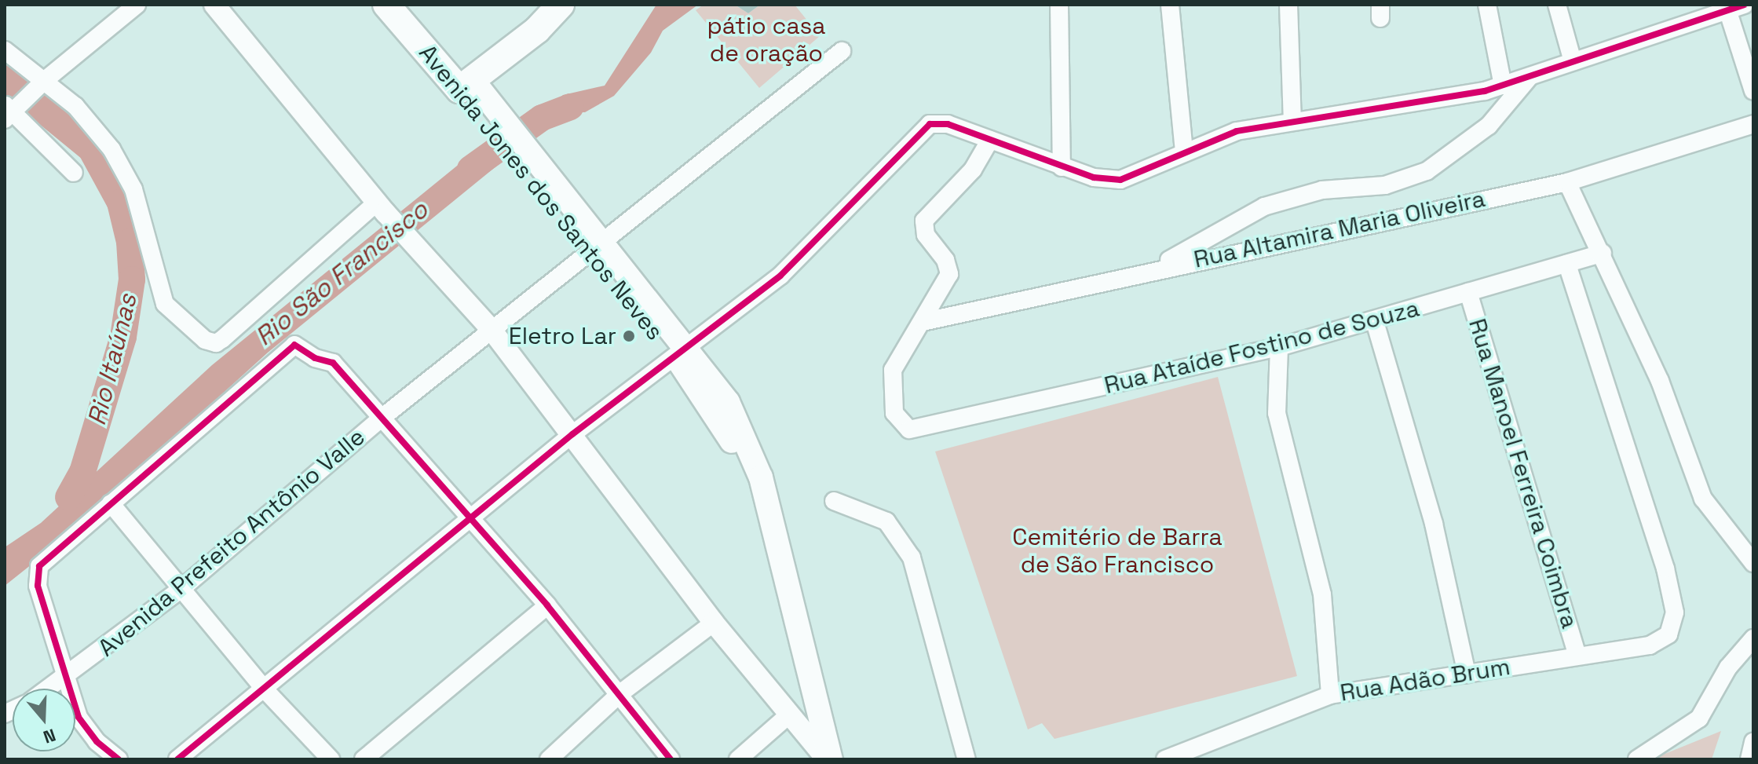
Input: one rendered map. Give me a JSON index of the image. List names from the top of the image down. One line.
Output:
{"streets":{"main road":["Avenida Jones dos Santos Neves"],"street":["Rua Altamira Maria Oliveira","Rua Ataíde Fostino de Souza","Rua Manoel Ferreira Coimbra","Avenida Prefeito Antônio Valle","Rua Adão Brum"]},"crossings":[["Avenida Jones dos Santos Neves","Avenida Prefeito Antônio Valle"],["Rua Altamira Maria Oliveira","Rua Ataíde Fostino de Souza"],["Rua Ataíde Fostino de Souza","Rua Manoel Ferreira Coimbra"],["Rua Ataíde Fostino de Souza","Rua Adão Brum"],["Rua Manoel Ferreira Coimbra","Rua Adão Brum"]],"water":["Rio São Francisco","Rio Itaúnas"],"parks":["pátio casa de oração","Cemitério de Barra de São Francisco"],"places":["Eletro Lar"],"north":"bottom"}
